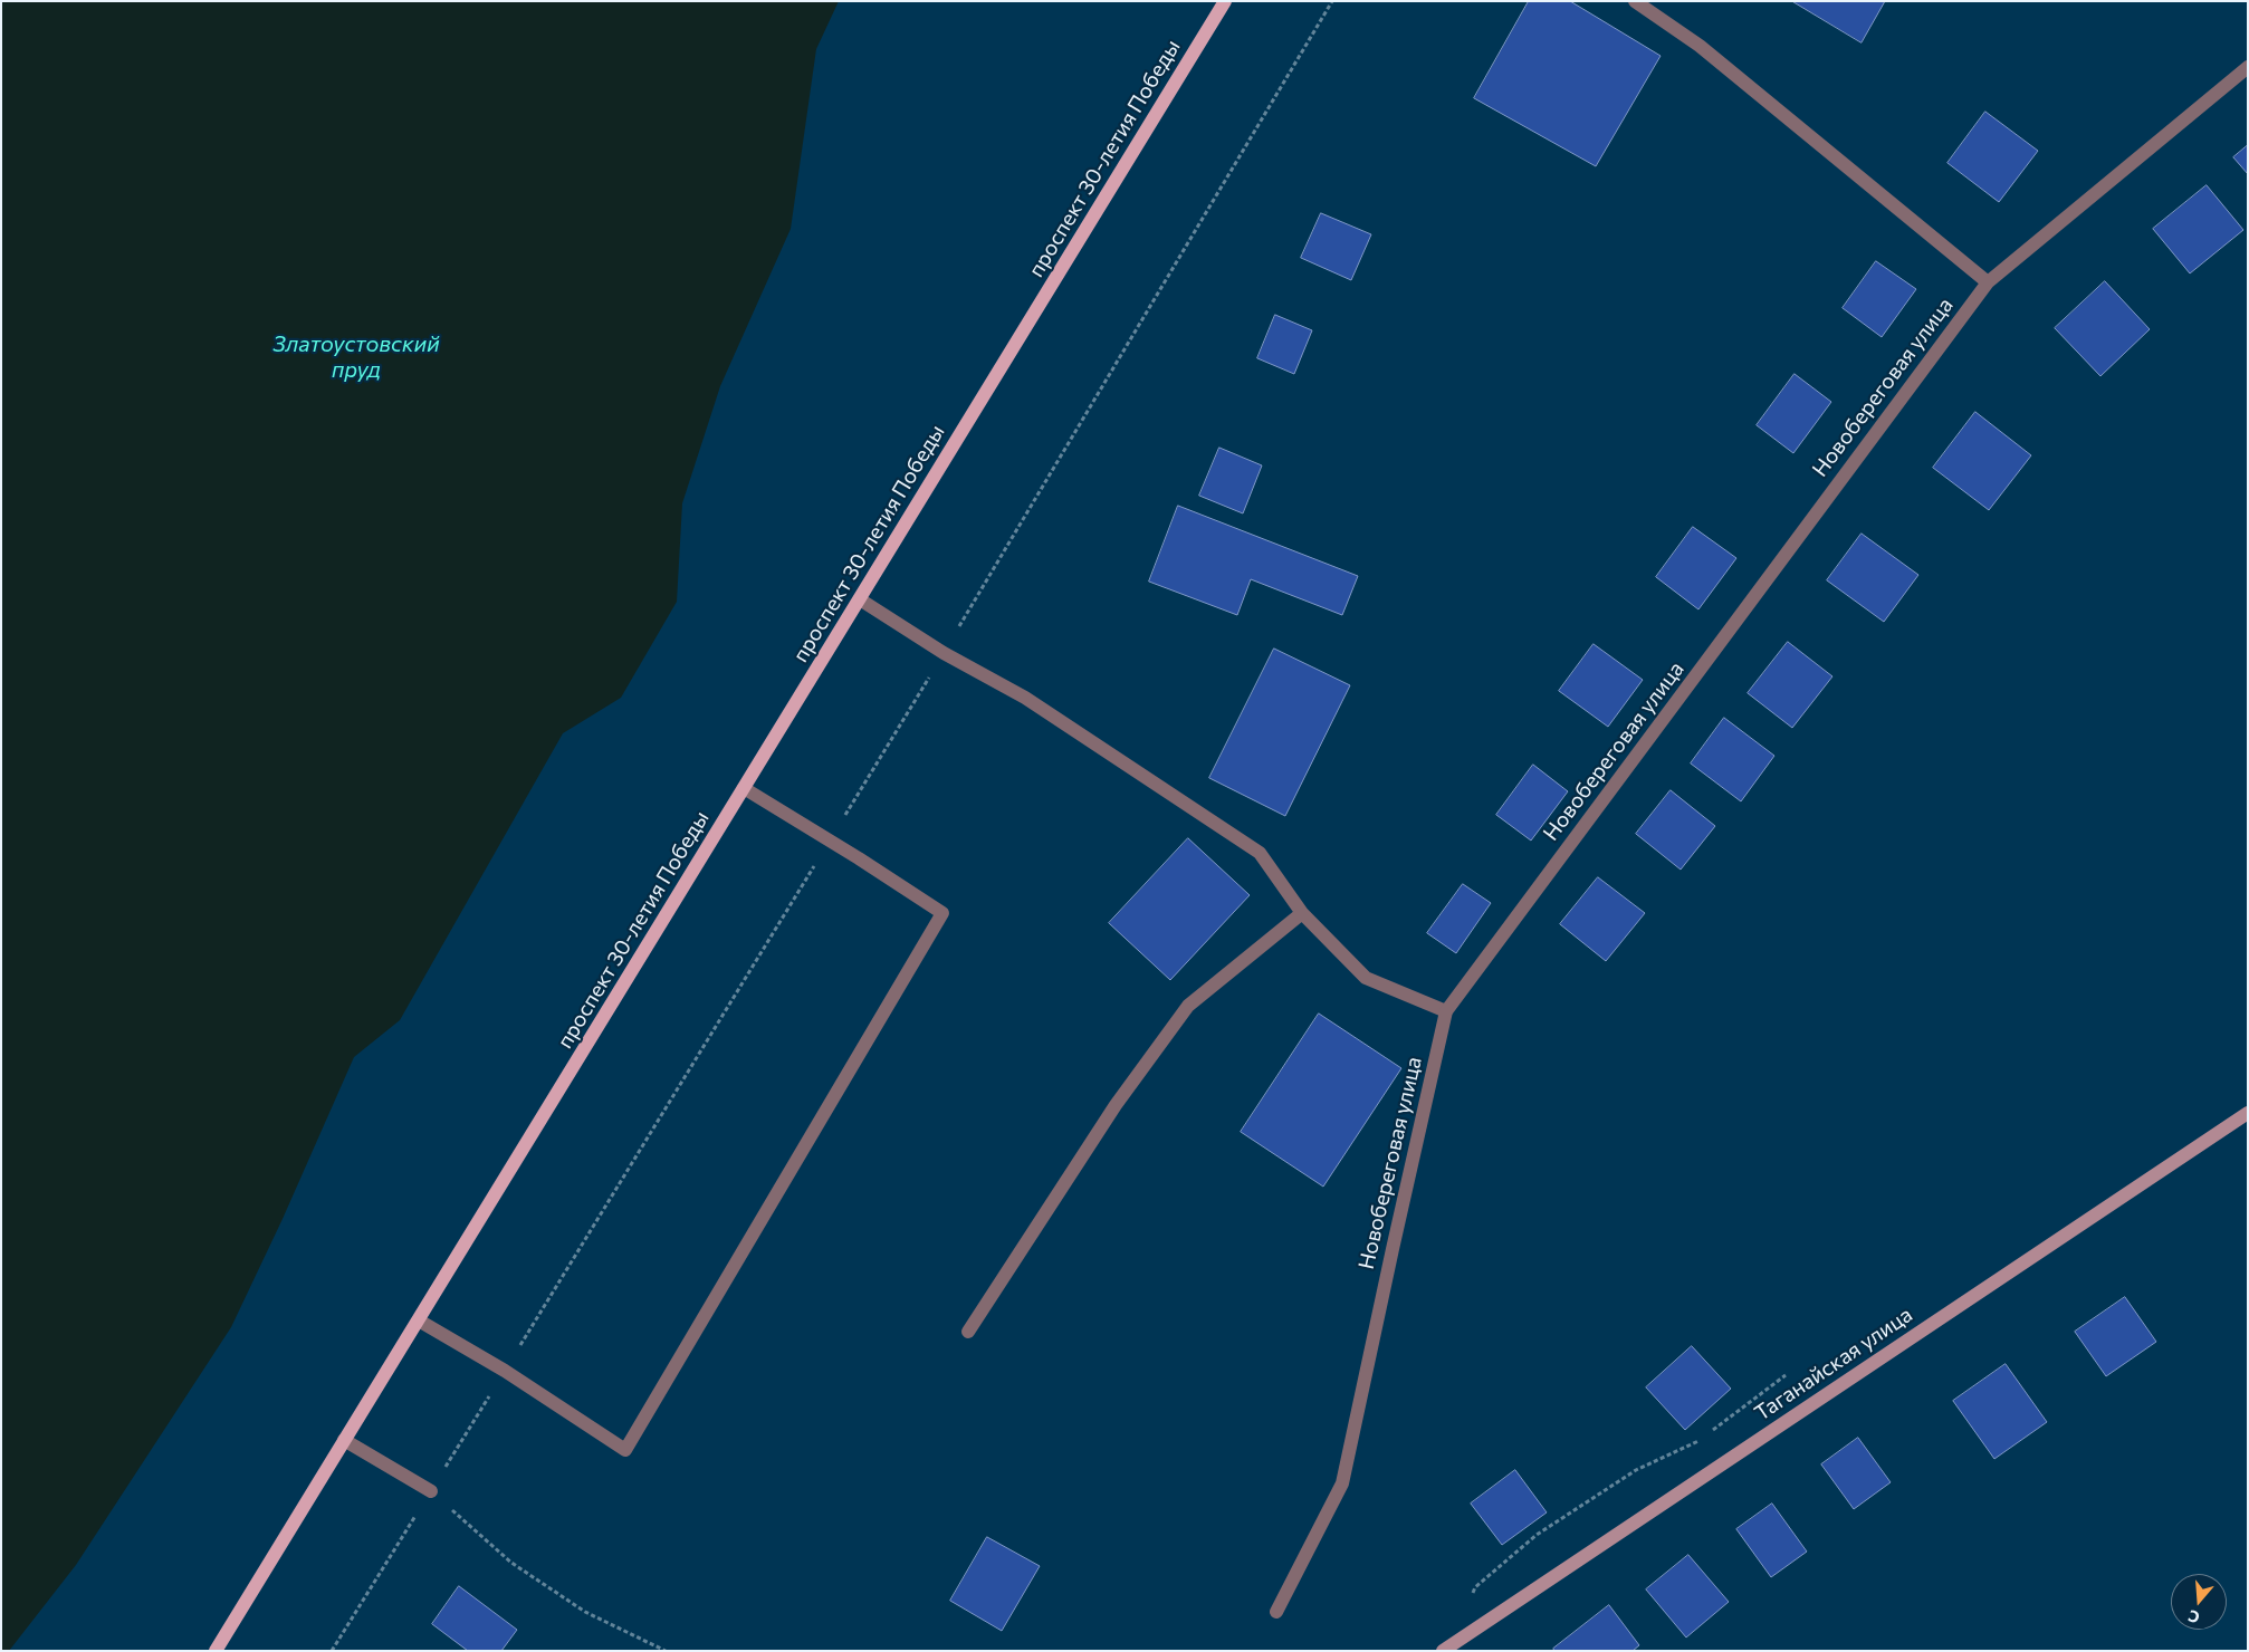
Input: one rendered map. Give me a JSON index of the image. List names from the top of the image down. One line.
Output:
{"streets":{"main road":["проспект 30-летия Победы","Таганайская улица"],"street":["Новобереговая улица"]},"water":["Златоустовский пруд"],"north":"bottom"}
